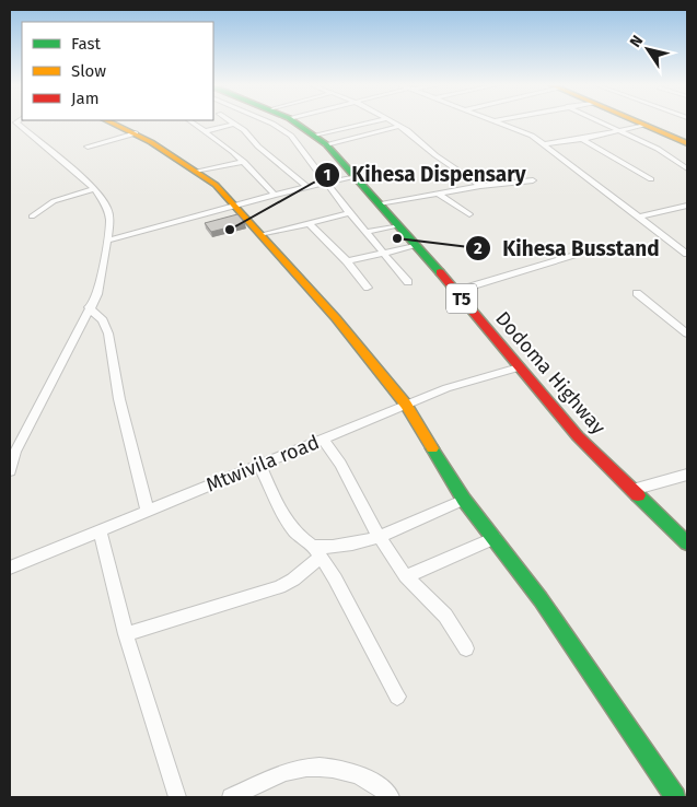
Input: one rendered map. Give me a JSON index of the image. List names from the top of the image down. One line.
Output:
{"streets":{"main road":["T5","Dodoma Highway"],"street":["Mtwivila road"]},"crossings":[["Dodoma Highway","Mtwivila road"]],"places":["Kihesa Dispensary","Kihesa Busstand"],"legend":["Fast","Slow","Jam"],"north":"top left"}
